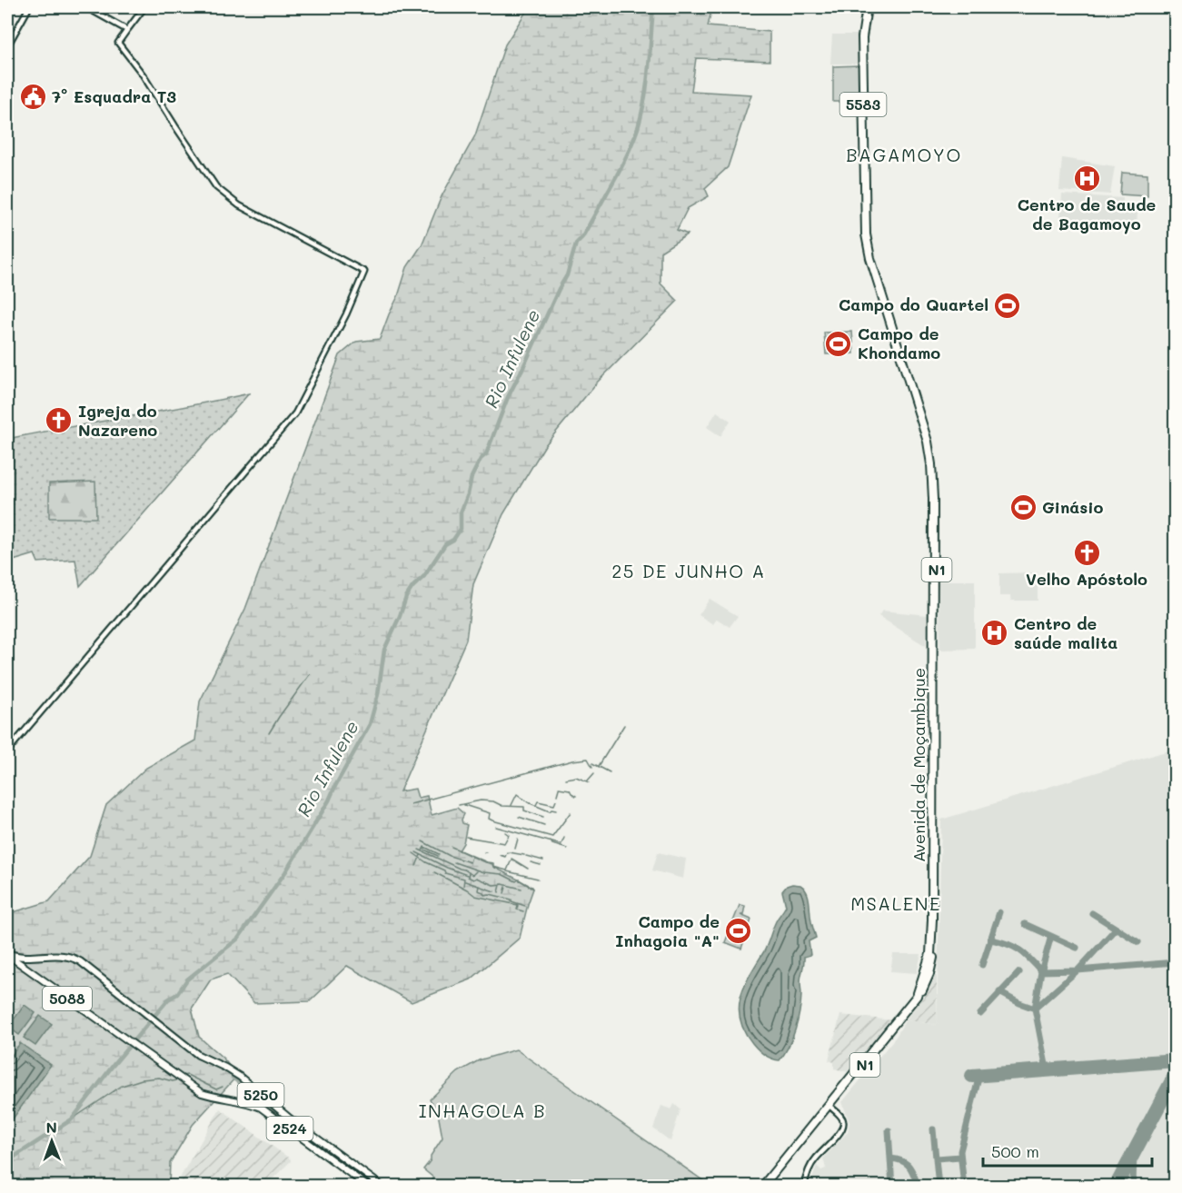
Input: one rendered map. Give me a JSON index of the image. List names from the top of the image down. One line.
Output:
{"streets":{"highway":["5583","N1","Avenida de Moçambique"],"main road":["5088","5250","2524"]},"crossings":[["5583","N1"],["N1","Avenida de Moçambique"],["5088","2524"]],"districts":["BAGAMOYO","25 DE JUNHO A","MSALENE","INHAGOLA B"],"water":["Rio Infulene"],"places":{"public building":["7° Esquadra T3"],"hospital":["Centro de Saude de Bagamoyo","Centro de saúde malita"],"sports":["Campo do Quartel","Campo de Khondamo","Ginásio","Campo de Inhagoia \"A\""],"church":["Igreja do Nazareno","Velho Apóstolo"]},"scale_bar":"500 m","north":"top"}
